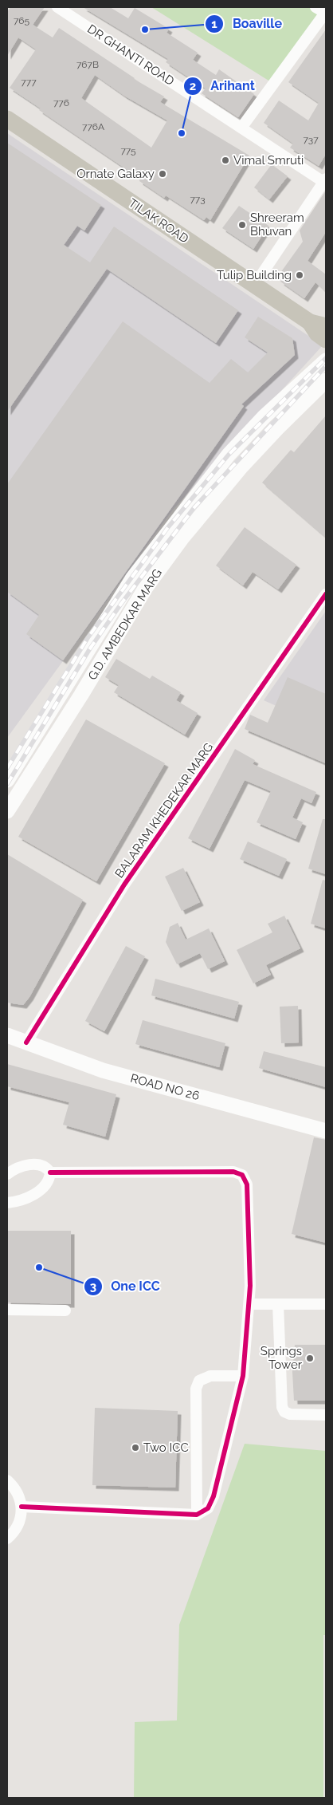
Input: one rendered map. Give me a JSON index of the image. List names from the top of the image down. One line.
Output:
{"streets":{"main road":["TILAK ROAD","G.D. AMBEDKAR MARG","ROAD NO 26"],"street":["DR GHANTI ROAD","BALARAM KHEDEKAR MARG"]},"crossings":[["BALARAM KHEDEKAR MARG","ROAD NO 26"]],"places":["Boaville","Arihant","Vimal Smruti","Ornate Galaxy","Shreeram Bhuvan","Tulip Building","One ICC","Springs Tower","Two ICC"],"house_numbers":["765","767B","777","776","776A","737","775","773"]}
